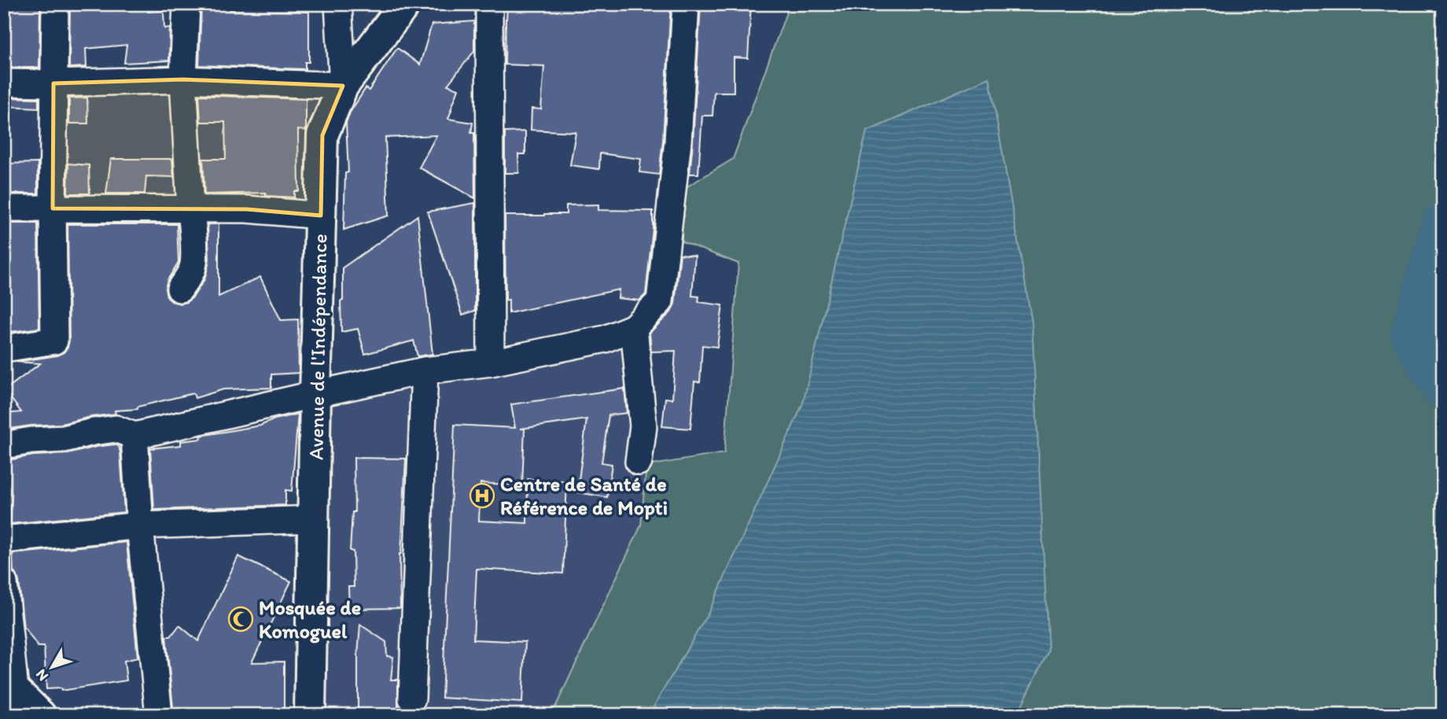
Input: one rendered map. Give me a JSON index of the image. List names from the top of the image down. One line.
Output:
{"streets":{"main road":["Avenue de l'Indépendance"]},"places":{"hospital":["Centre de Santé de Référence de Mopti"],"mosque":["Mosquée de Komoguel"]},"north":"bottom left"}
